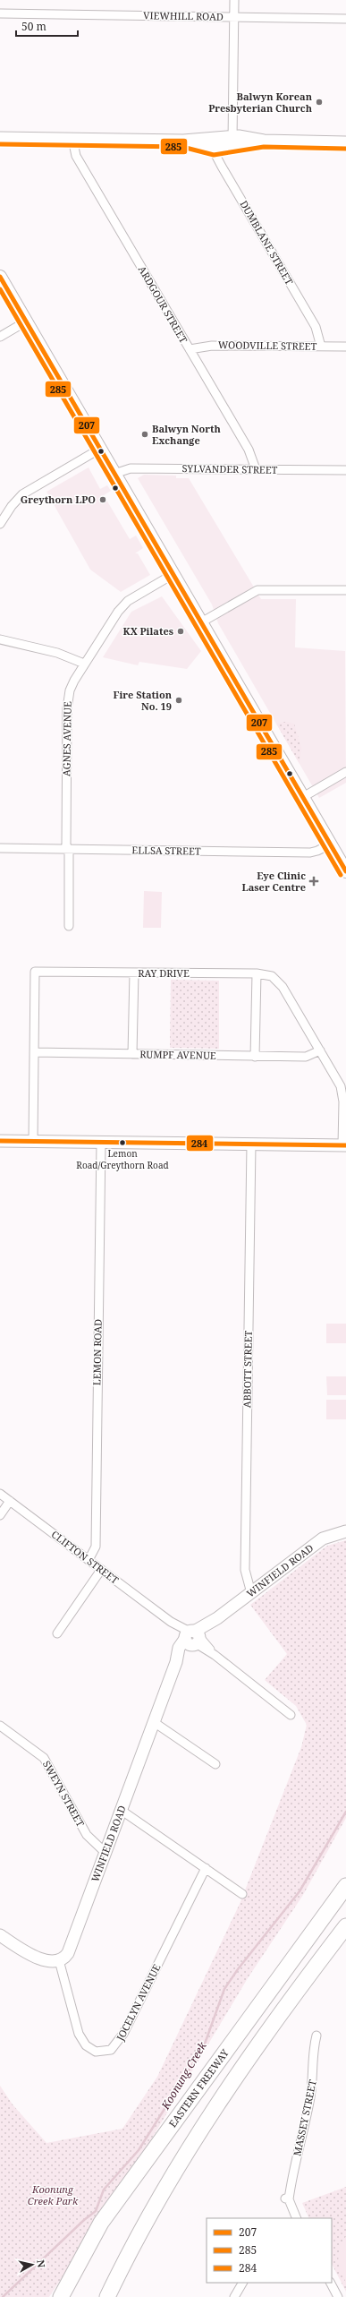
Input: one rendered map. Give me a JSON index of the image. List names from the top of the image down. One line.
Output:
{"streets":{"highway":["EASTERN FREEWAY"],"street":["VIEWHILL ROAD","DUMBLANE STREET","ARDGOUR STREET","WOODVILLE STREET","SYLVANDER STREET","AGNES AVENUE","ELLSA STREET","RAY DRIVE","RUMPF AVENUE","LEMON ROAD","ABBOTT STREET","CLIFTON STREET","WINFIELD ROAD","SWEYN STREET","JOCELYN AVENUE","MASSEY STREET"]},"crossings":[["DUMBLANE STREET","WOODVILLE STREET"],["ARDGOUR STREET","WOODVILLE STREET"],["ARDGOUR STREET","SYLVANDER STREET"],["AGNES AVENUE","ELLSA STREET"],["RAY DRIVE","RUMPF AVENUE"],["LEMON ROAD","CLIFTON STREET"],["ABBOTT STREET","WINFIELD ROAD"],["CLIFTON STREET","WINFIELD ROAD"],["WINFIELD ROAD","SWEYN STREET"],["WINFIELD ROAD","JOCELYN AVENUE"]],"water":["Koonung Creek"],"parks":["Koonung Creek Park"],"places":{"other":["Balwyn Korean Presbyterian Church","Balwyn North Exchange","Greythorn LPO","KX Pilates","Fire Station No. 19","Lemon Road/Greythorn Road"],"health":["Eye Clinic Laser Centre"]},"lines":["transit line 285","transit line 207","transit line 284"],"legend":["207","285","284"],"scale_bar":"50 m","north":"right"}
